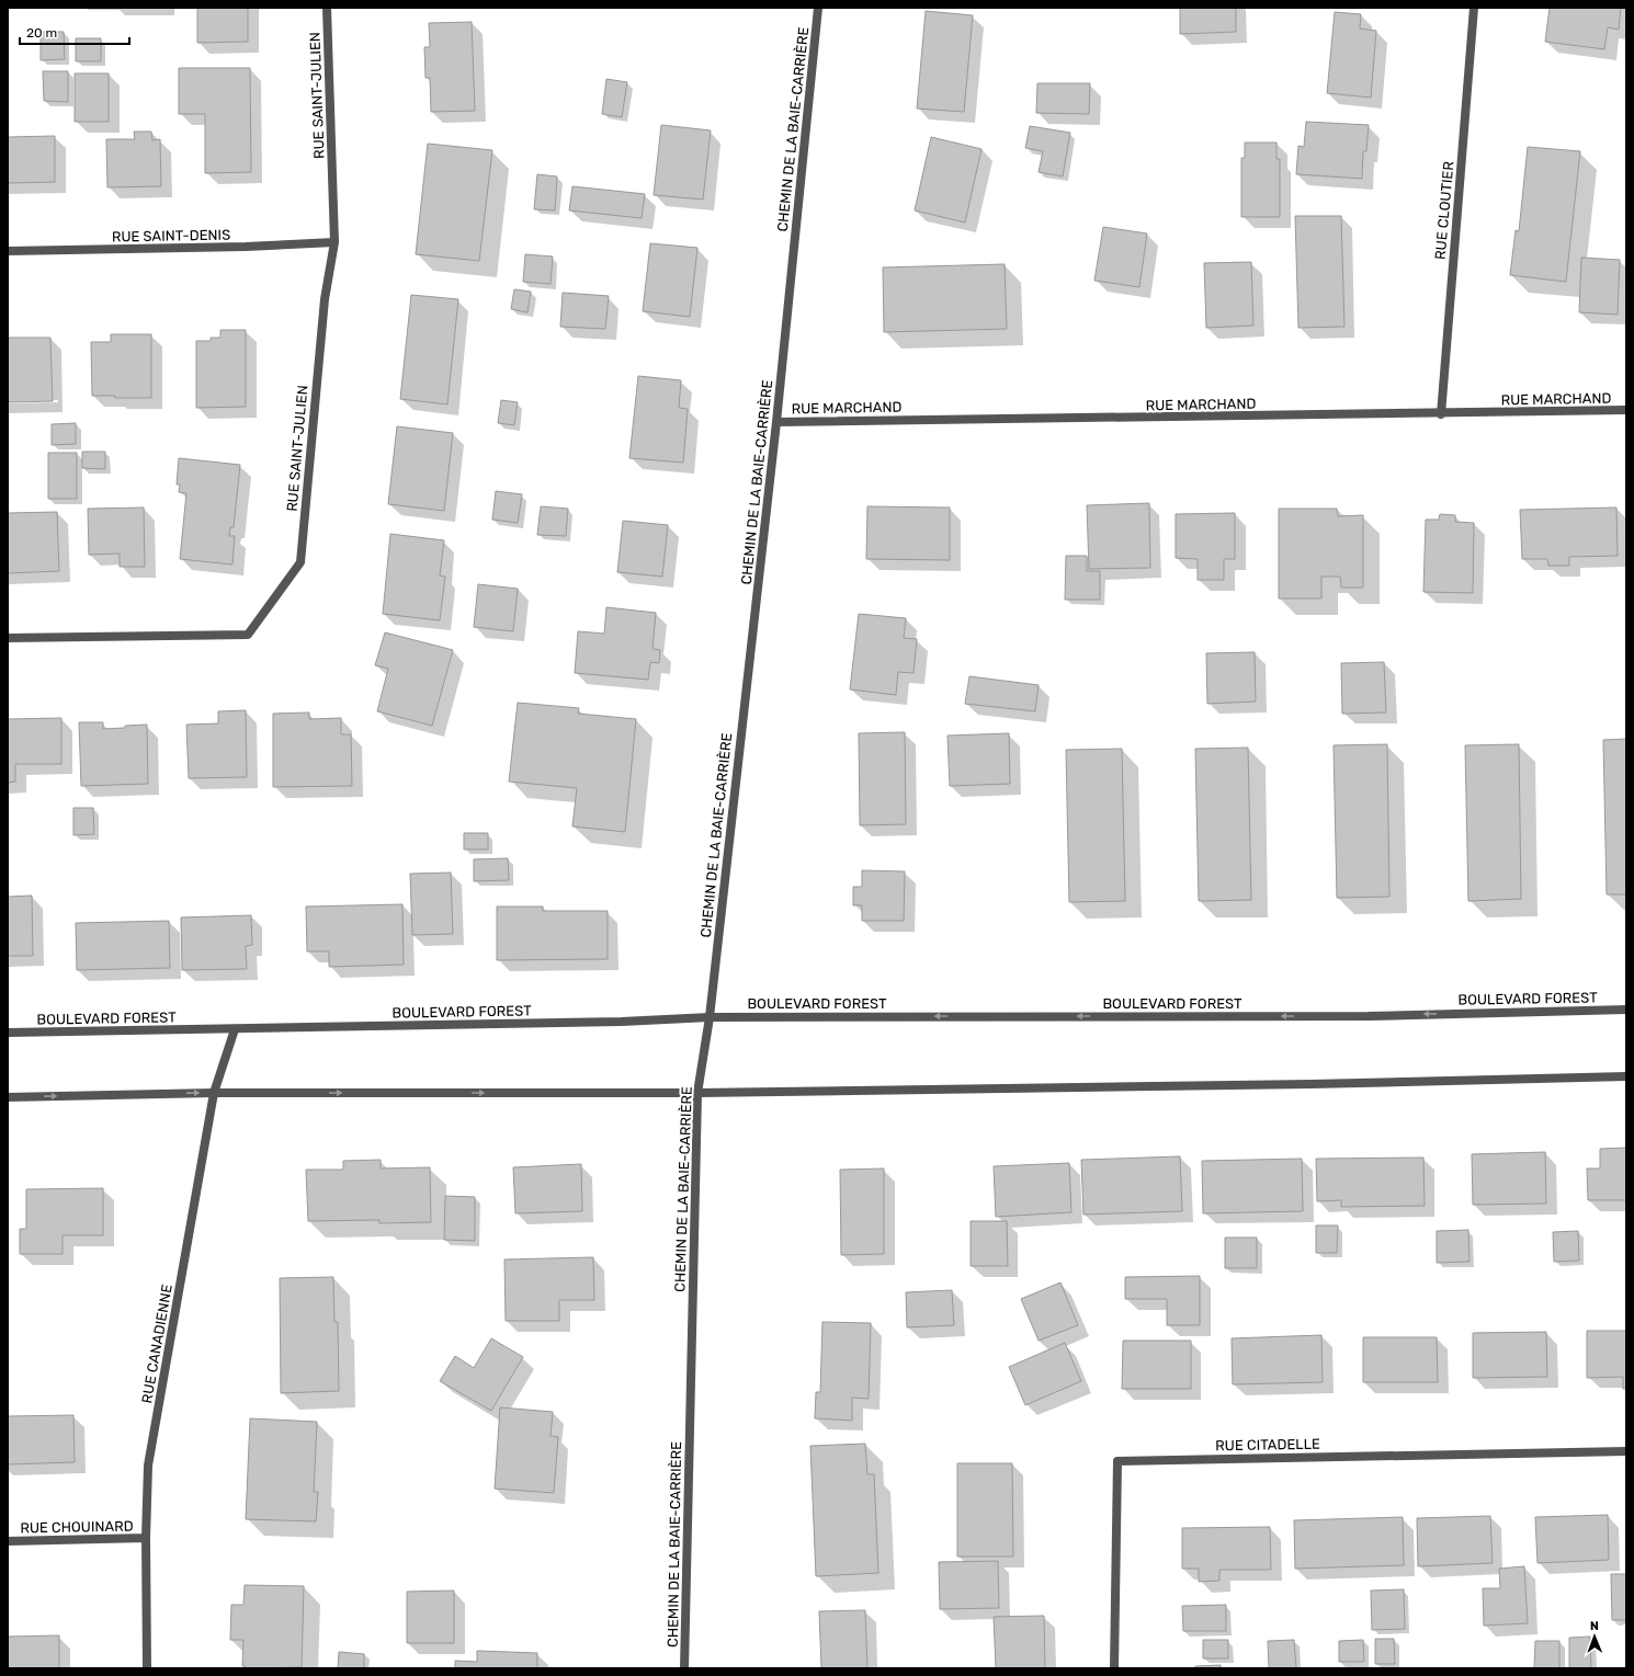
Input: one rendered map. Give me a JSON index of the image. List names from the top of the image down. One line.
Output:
{"streets":{"street":["RUE SAINT-JULIEN","CHEMIN DE LA BAIE-CARRIÈRE","RUE CLOUTIER","RUE SAINT-DENIS","RUE MARCHAND","BOULEVARD FOREST","RUE CANADIENNE","RUE CITADELLE","RUE CHOUINARD"]},"crossings":[["RUE SAINT-JULIEN","RUE SAINT-DENIS"],["CHEMIN DE LA BAIE-CARRIÈRE","RUE MARCHAND"],["CHEMIN DE LA BAIE-CARRIÈRE","BOULEVARD FOREST"],["RUE CLOUTIER","RUE MARCHAND"],["BOULEVARD FOREST","RUE CANADIENNE"],["RUE CANADIENNE","RUE CHOUINARD"]],"scale_bar":"20 m","north":"top"}
